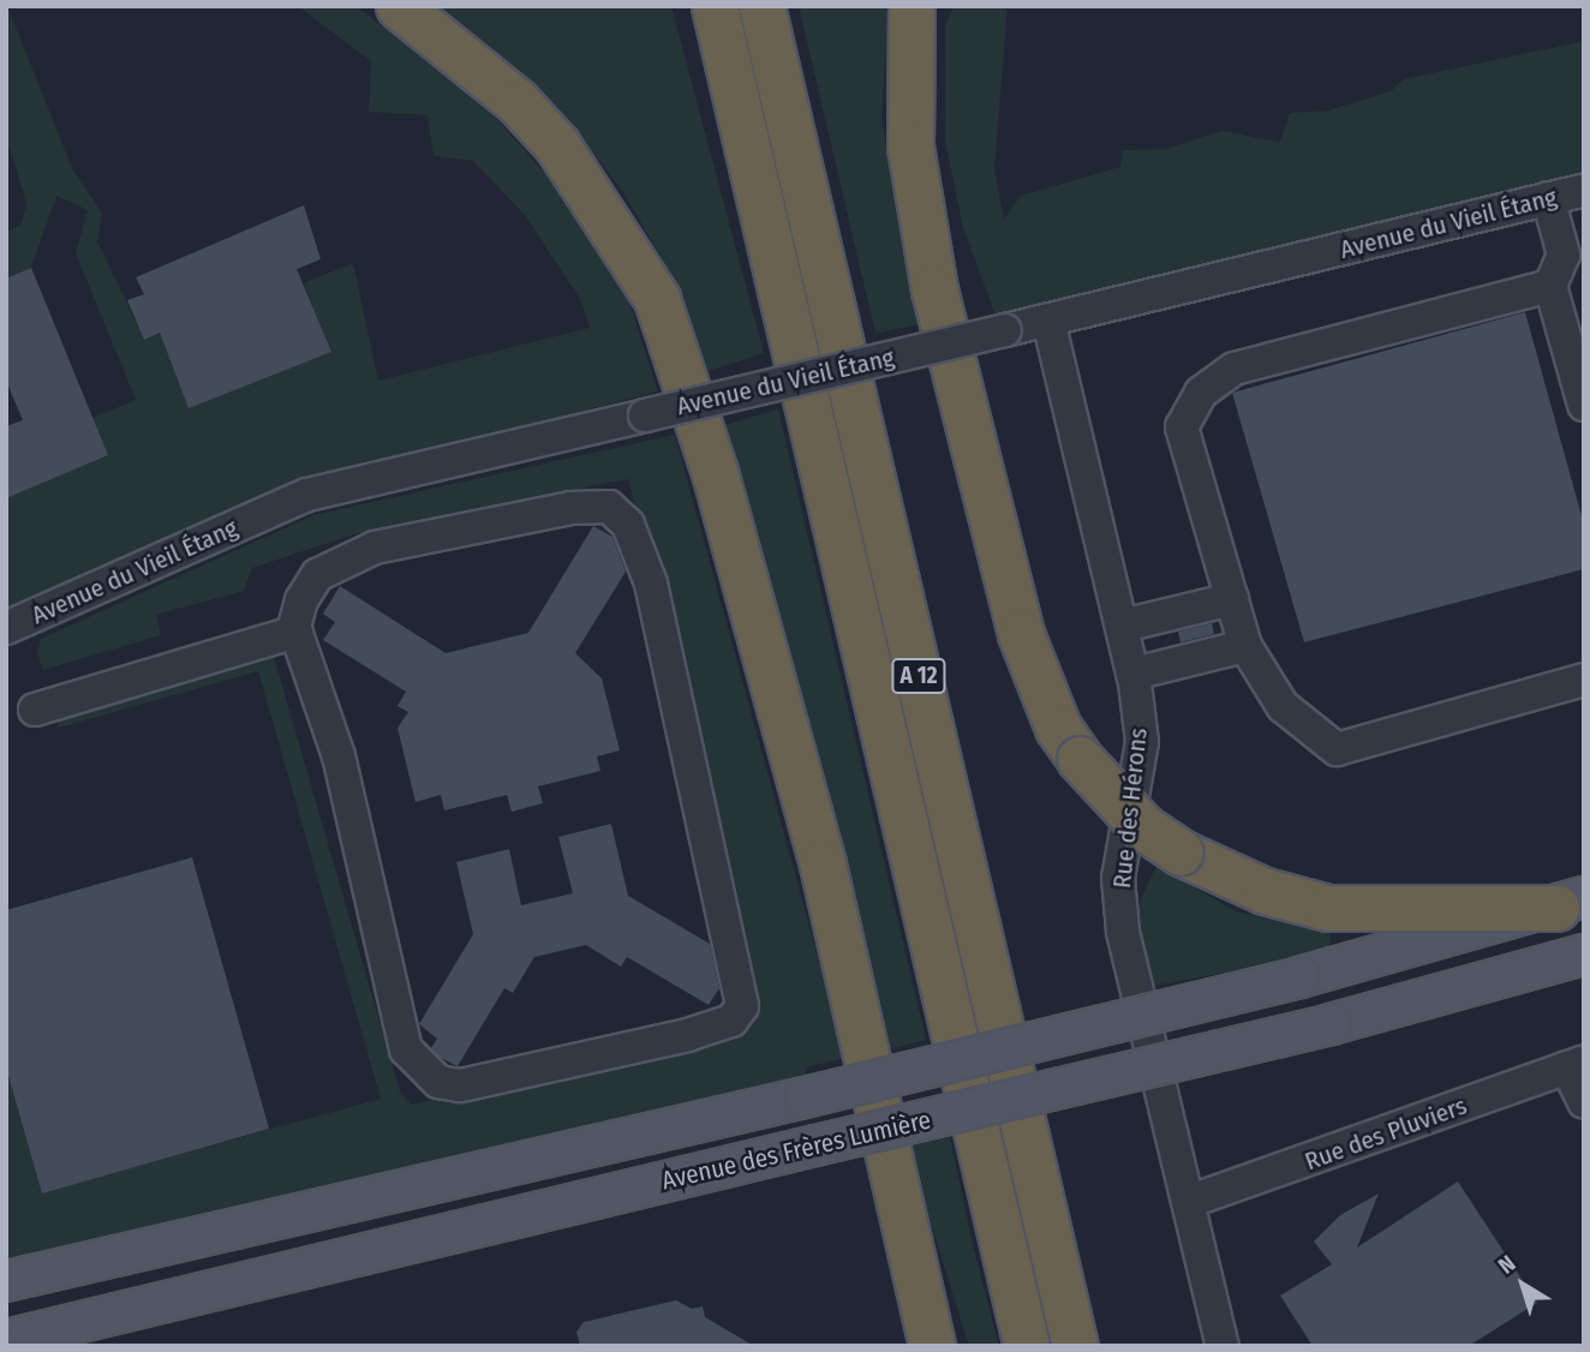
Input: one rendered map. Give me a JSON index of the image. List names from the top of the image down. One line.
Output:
{"streets":{"highway":["A 12"],"main road":["Avenue des Frères Lumière"],"street":["Avenue du Vieil Étang","Rue des Hérons","Rue des Pluviers"]},"crossings":[["Avenue du Vieil Étang","Rue des Hérons"],["Rue des Hérons","Rue des Pluviers"]],"north":"top left"}
